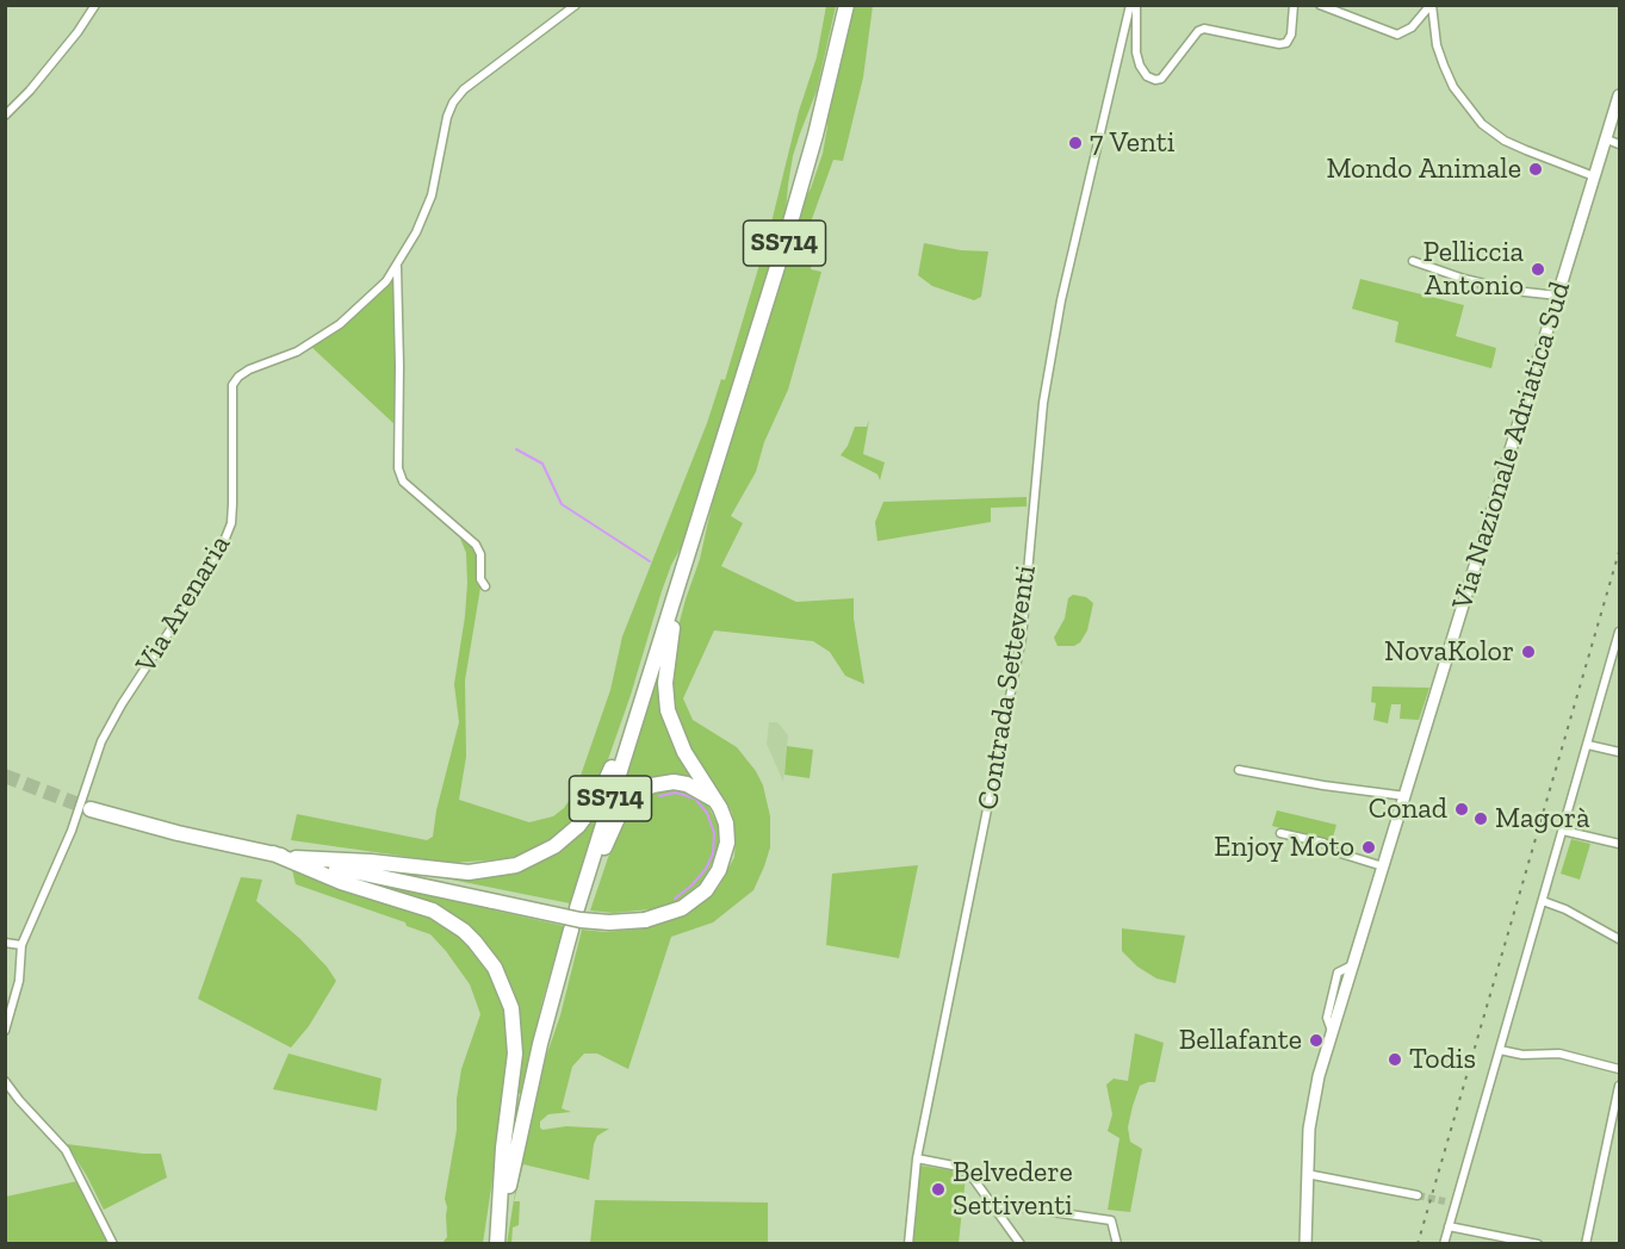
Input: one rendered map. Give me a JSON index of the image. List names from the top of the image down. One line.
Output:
{"streets":{"highway":["SS714"],"main road":["Via Nazionale Adriatica Sud"],"street":["Via Arenaria","Contrada Setteventi"]},"places":["7 Venti","Mondo Animale","Pelliccia Antonio","NovaKolor","Conad","Magorà","Enjoy Moto","Bellafante","Todis","Belvedere Settiventi"]}
